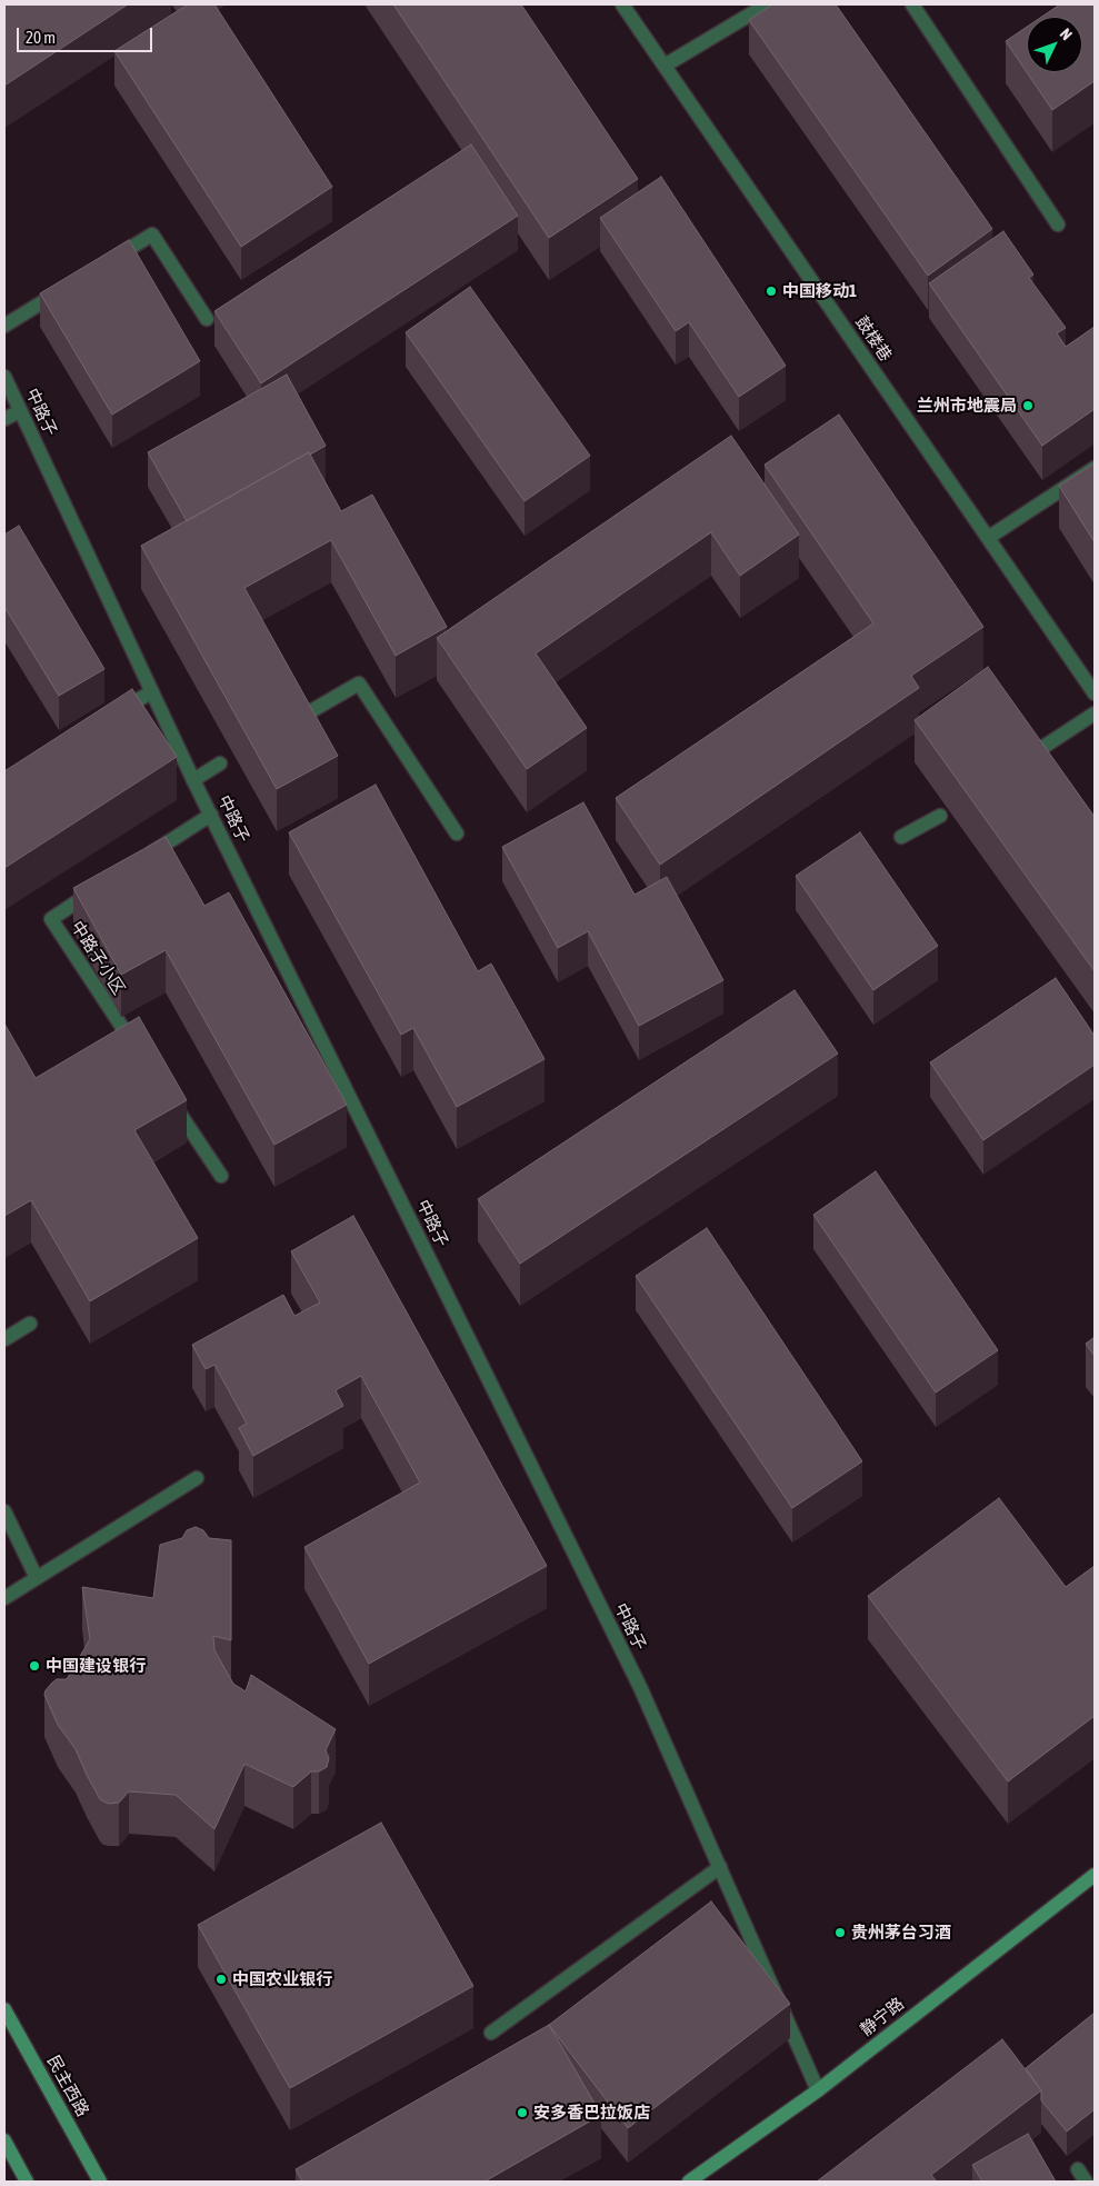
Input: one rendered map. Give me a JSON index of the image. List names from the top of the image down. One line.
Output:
{"streets":{"street":["鼓楼巷","中路子","中路子小区","静宁路","民主西路"]},"crossings":[["中路子","静宁路"]],"places":["中国移动1","兰州市地震局","中国建设银行","贵州茅台习酒","中国农业银行","安多香巴拉饭店"],"scale_bar":"20 m","north":"top right"}
